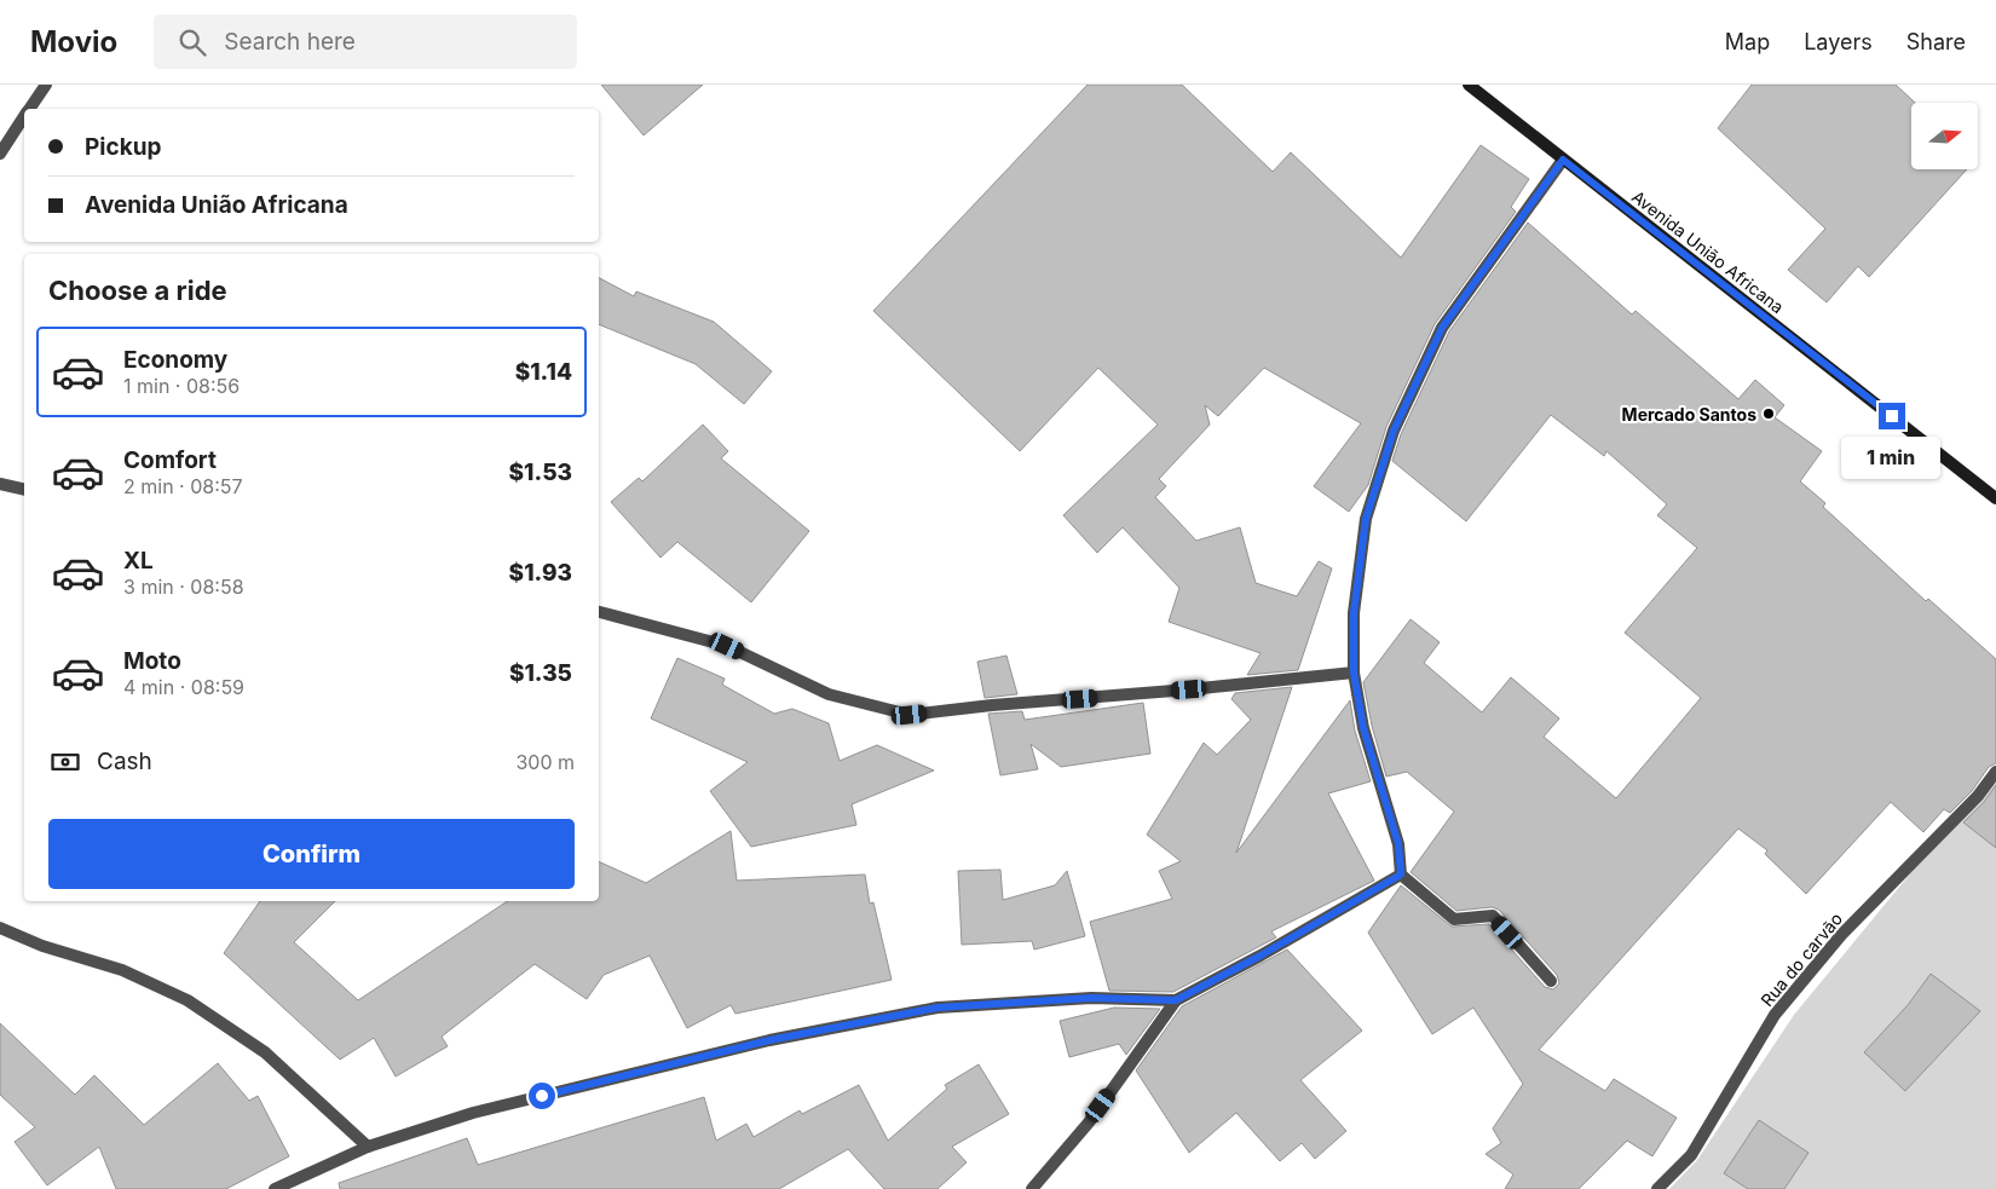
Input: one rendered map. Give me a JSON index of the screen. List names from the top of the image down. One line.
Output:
{"streets":{"main road":["Avenida União Africana"],"street":["Rua do carvão"]},"places":["Mercado Santos"],"north":"right","page":{"header":"Movio","search":"Search here","nav":["Map","Layers","Share"],"banner":["Pickup","Avenida União Africana"],"heading":"Choose a ride","list":[{"name":"Economy","note":"1 min · 08:56","value":"$1.14"},{"name":"Comfort","note":"2 min · 08:57","value":"$1.53"},{"name":"XL","note":"3 min · 08:58","value":"$1.93"},{"name":"Moto","note":"4 min · 08:59","value":"$1.35"}],"bubble":"1 min","pay":["Cash","300 m"],"buttons":"Confirm"}}
